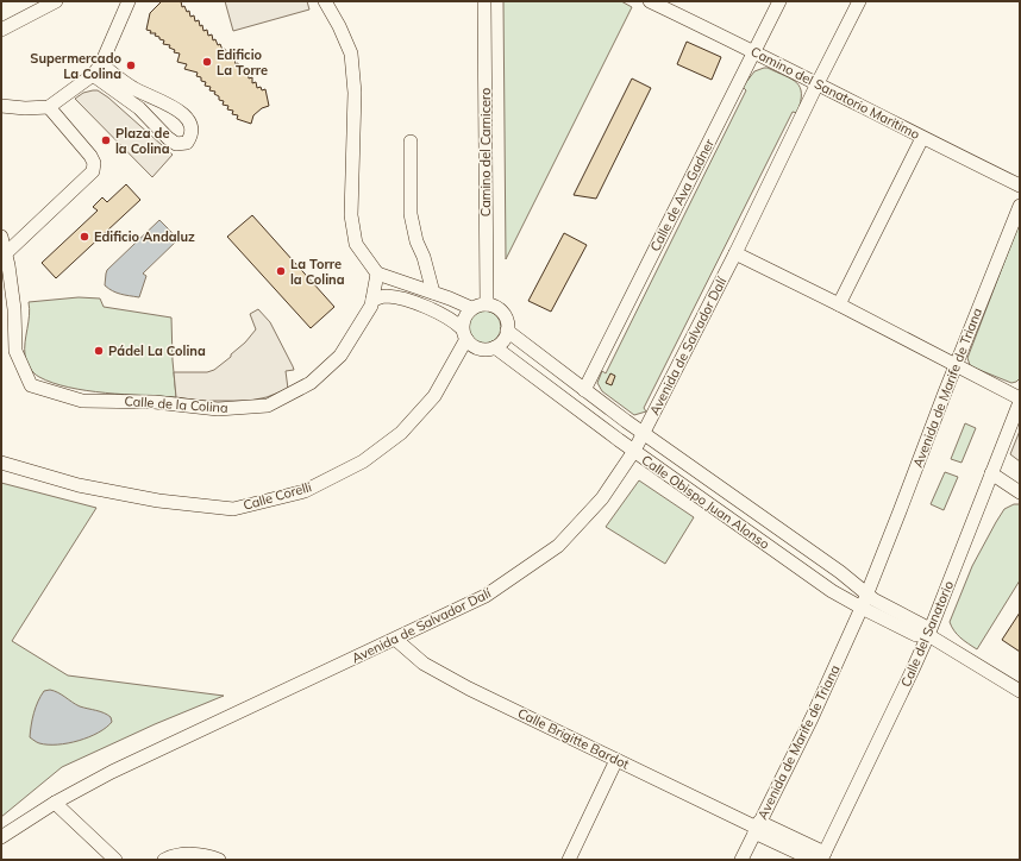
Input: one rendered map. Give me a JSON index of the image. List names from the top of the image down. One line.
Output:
{"streets":{"street":["Camino del Sanatorio Maritimo","Camino del Carnicero","Calle de Ava Gadner","Avenida de Salvador Dalí","Avenida de Marife de Triana","Calle de la Colina","Calle Corelli","Calle Obispo Juan Alonso","Calle del Sanatorio","Calle Brigitte Bardot"]},"crossings":[["Camino del Sanatorio Maritimo","Calle de Ava Gadner"],["Camino del Sanatorio Maritimo","Avenida de Salvador Dalí"],["Camino del Carnicero","Calle Corelli"],["Camino del Carnicero","Calle Obispo Juan Alonso"],["Calle de Ava Gadner","Calle Obispo Juan Alonso"],["Avenida de Salvador Dalí","Calle Obispo Juan Alonso"],["Avenida de Salvador Dalí","Calle Brigitte Bardot"],["Avenida de Marife de Triana","Calle Obispo Juan Alonso"],["Avenida de Marife de Triana","Calle Brigitte Bardot"],["Calle Corelli","Calle Obispo Juan Alonso"],["Calle Obispo Juan Alonso","Calle del Sanatorio"],["Calle del Sanatorio","Calle Brigitte Bardot"]],"places":["Edificio La Torre","Supermercado La Colina","Plaza de la Colina","Edificio Andaluz","La Torre la Colina","Pádel La Colina"]}
